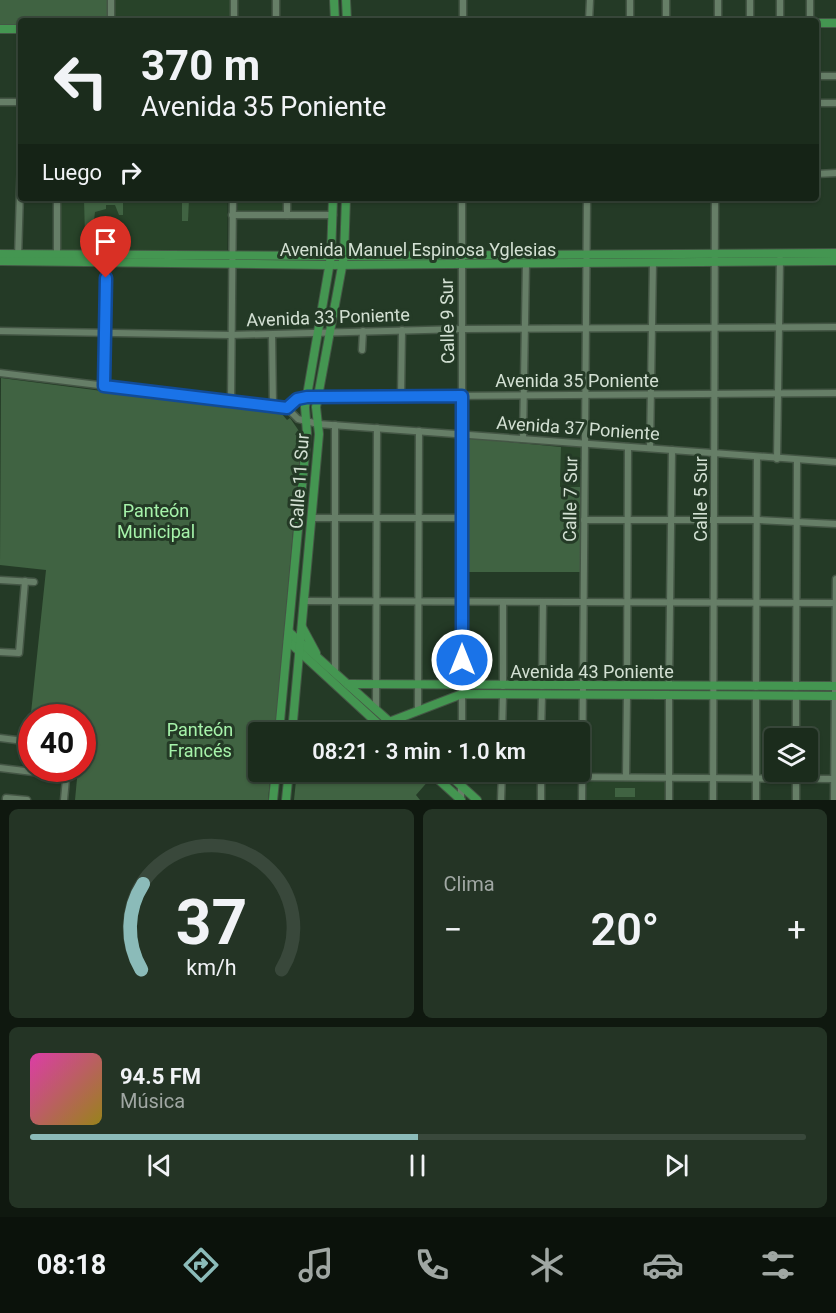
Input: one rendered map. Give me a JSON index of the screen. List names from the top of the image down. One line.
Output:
{"streets":{"main road":["Avenida Manuel Espinosa Yglesias","Calle 11 Sur","Avenida 43 Poniente"],"street":["Avenida 33 Poniente","Calle 9 Sur","Avenida 35 Poniente","Avenida 37 Poniente","Calle 7 Sur","Calle 5 Sur"]},"crossings":[["Avenida Manuel Espinosa Yglesias","Calle 9 Sur"],["Avenida Manuel Espinosa Yglesias","Calle 11 Sur"],["Avenida Manuel Espinosa Yglesias","Calle 7 Sur"],["Avenida Manuel Espinosa Yglesias","Calle 5 Sur"],["Avenida 33 Poniente","Calle 9 Sur"],["Avenida 33 Poniente","Calle 11 Sur"],["Avenida 33 Poniente","Calle 7 Sur"],["Avenida 33 Poniente","Calle 5 Sur"],["Calle 9 Sur","Avenida 35 Poniente"],["Calle 9 Sur","Avenida 37 Poniente"],["Calle 9 Sur","Avenida 43 Poniente"],["Avenida 35 Poniente","Avenida 37 Poniente"],["Avenida 35 Poniente","Calle 11 Sur"],["Avenida 35 Poniente","Calle 7 Sur"],["Avenida 35 Poniente","Calle 5 Sur"],["Avenida 37 Poniente","Calle 11 Sur"],["Avenida 37 Poniente","Calle 7 Sur"],["Avenida 37 Poniente","Calle 5 Sur"],["Calle 7 Sur","Avenida 43 Poniente"],["Calle 5 Sur","Avenida 43 Poniente"]],"parks":["Panteón Municipal","Panteón Francés"],"page":{"turn":["370 m","Avenida 35 Poniente"],"then":"Luego","limit":"40","trip":"08:21 · 3 min · 1.0 km","tile":"Clima","heat":["−","20°","+"],"song":["94.5 FM","Música"],"tabs":"08:18","gauge":["37","km/h"]}}
